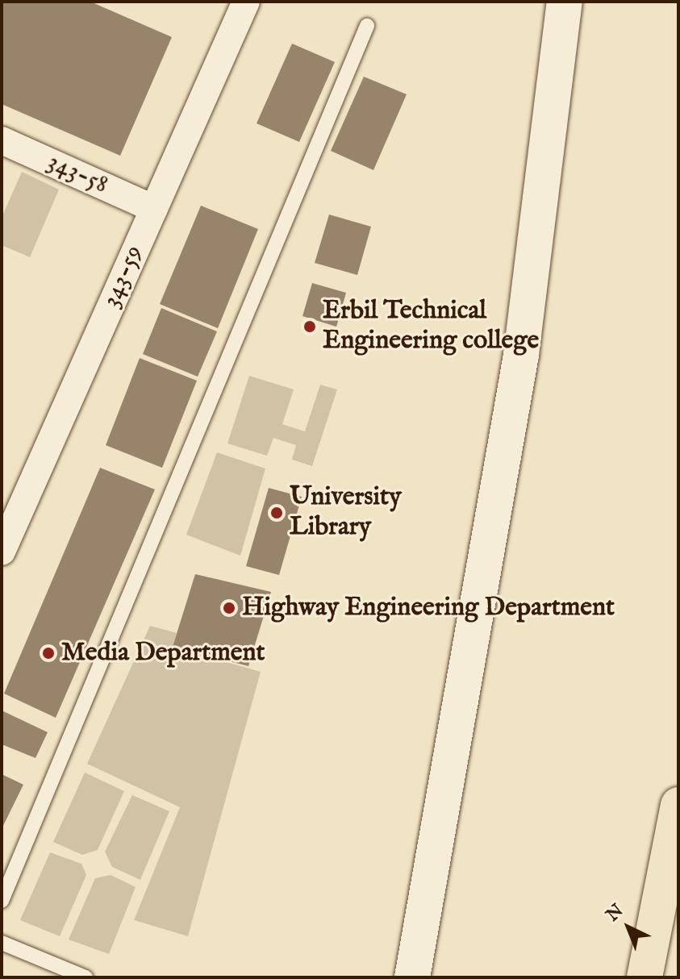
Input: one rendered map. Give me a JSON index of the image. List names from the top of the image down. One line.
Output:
{"streets":{"street":["343-58","343-59"]},"crossings":[["343-58","343-59"]],"places":["Erbil Technical Engineering college","University Library","Highway Engineering Department","Media Department"],"north":"top left"}
